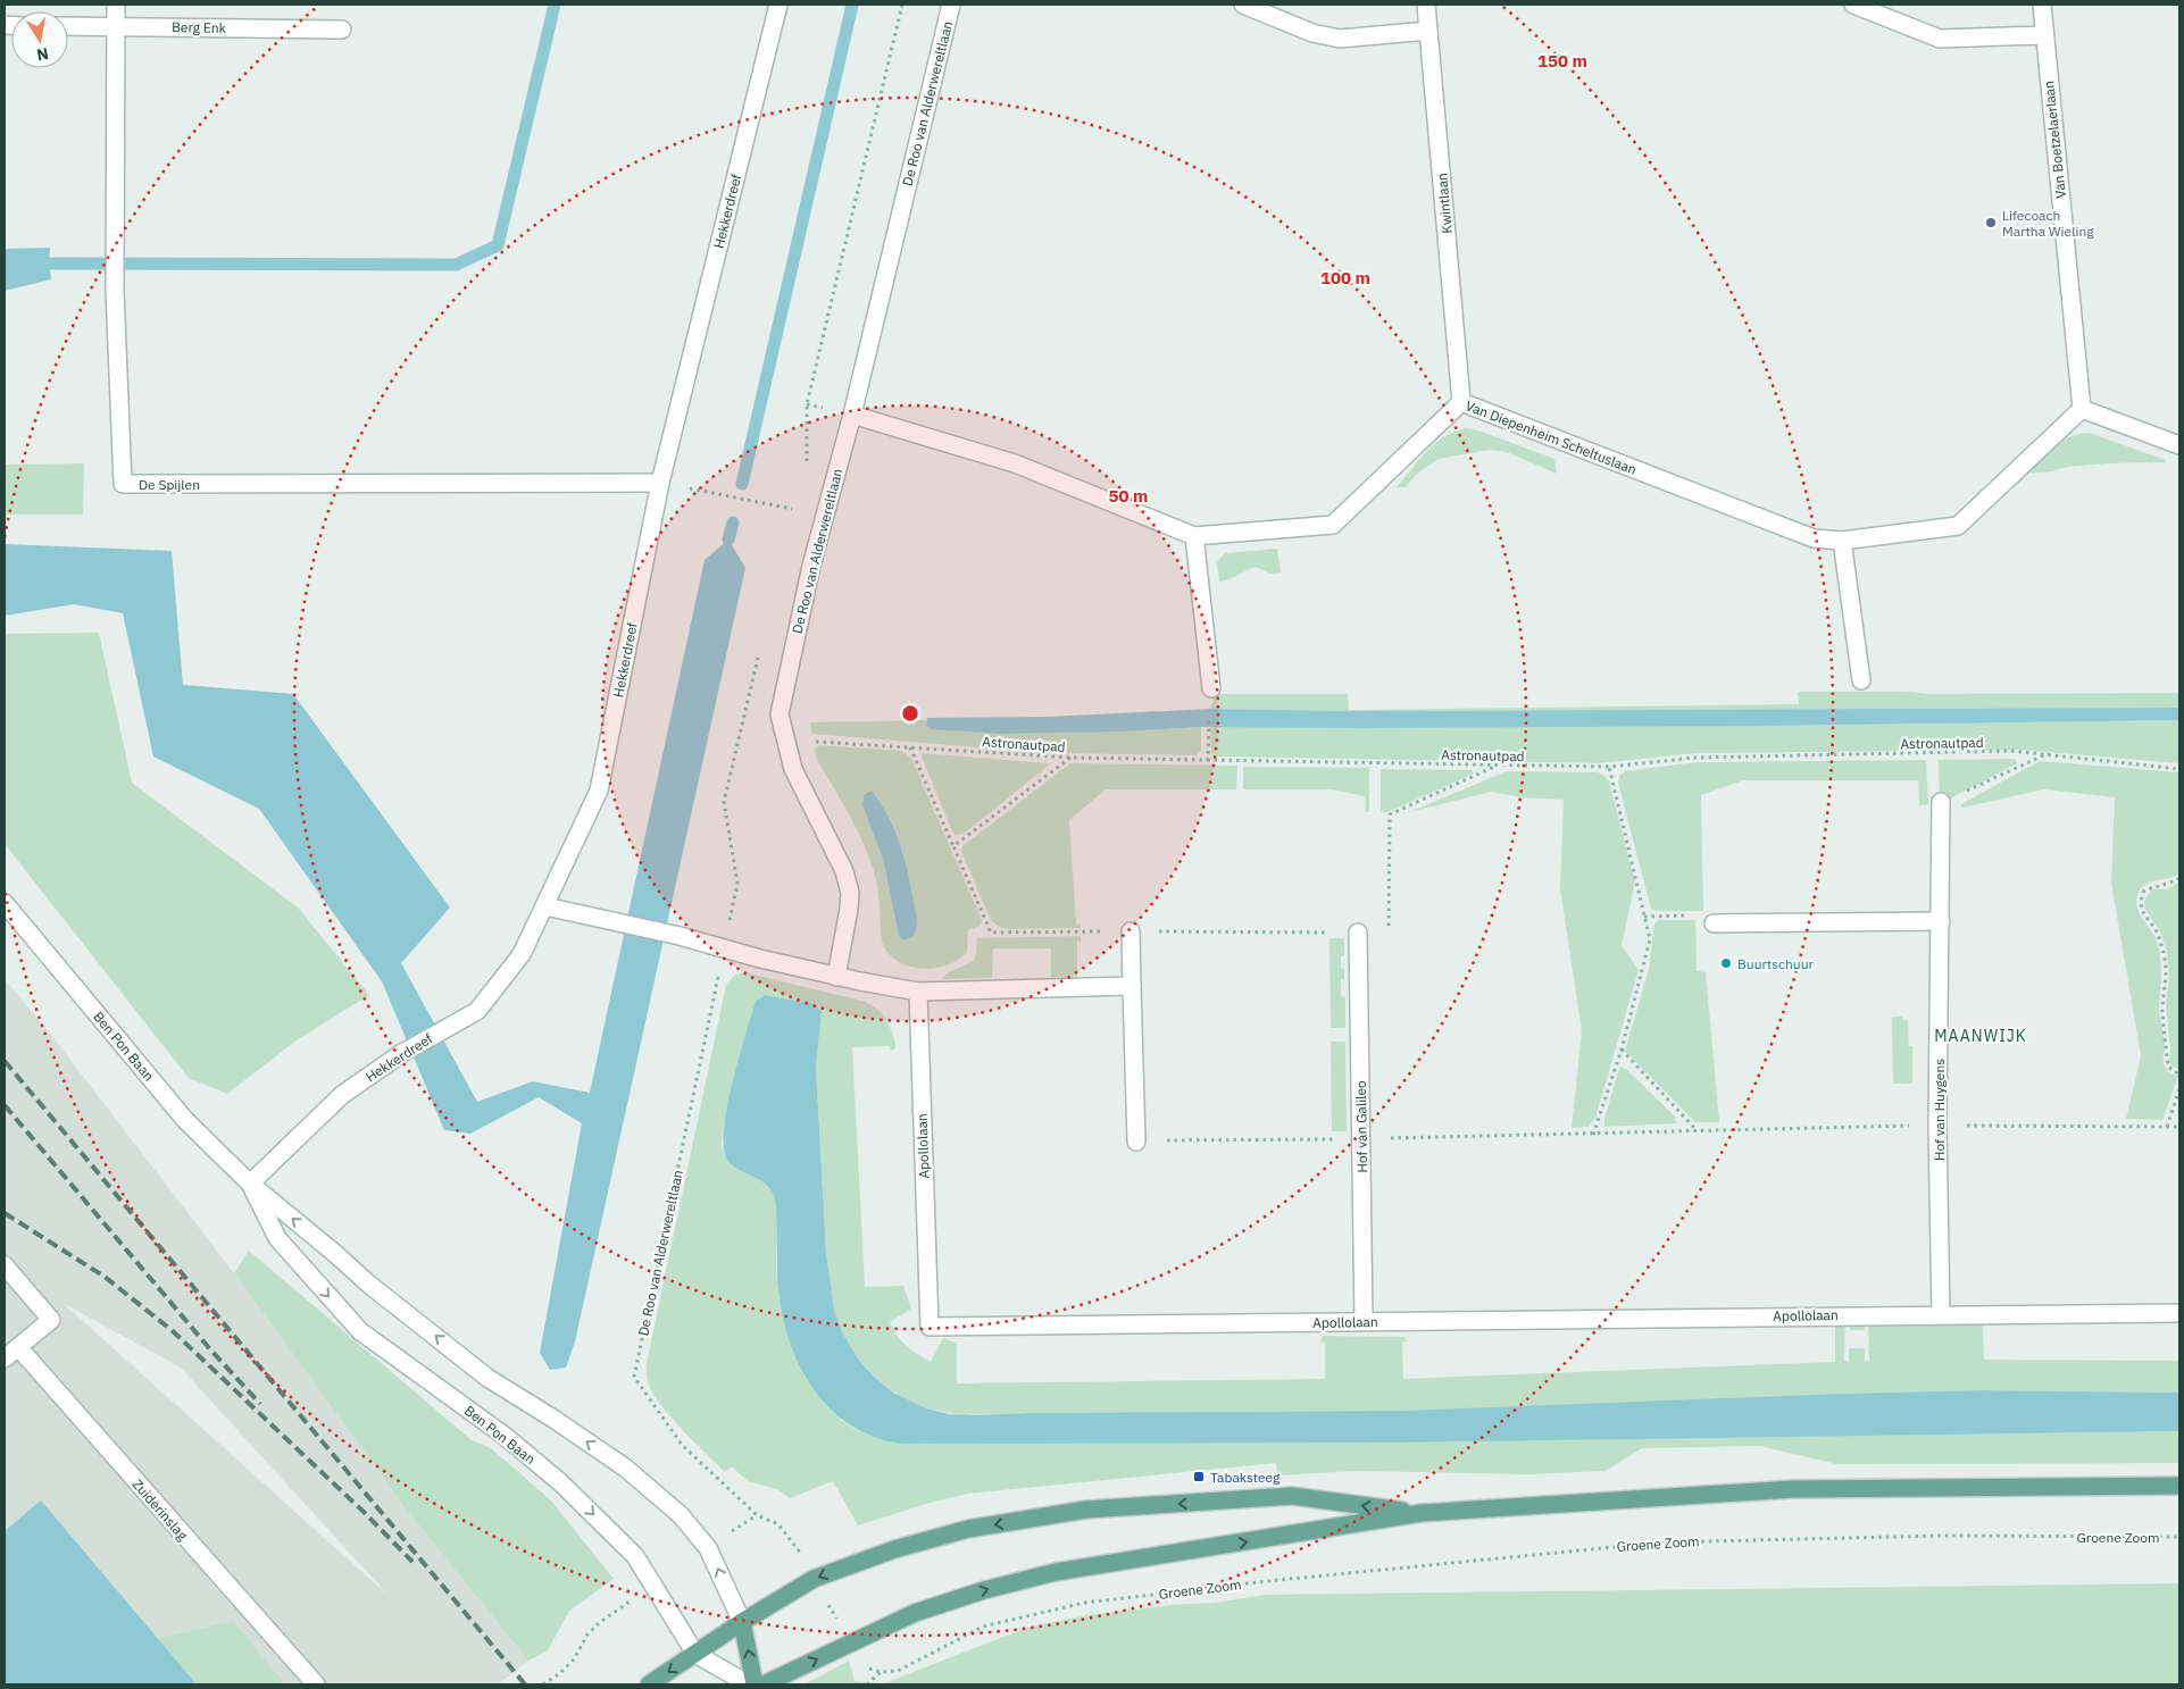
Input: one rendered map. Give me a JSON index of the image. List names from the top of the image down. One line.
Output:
{"streets":{"street":["Berg Enk","De Roo van Alderwereltlaan","Van Boetzelaerlaan","Kwintlaan","Hekkerdreef","Van Diepenheim Scheltuslaan","De Spijlen","Ben Pon Baan","Hof van Huygens","Hof van Galileo","Apollolaan","Zuiderinslag"],"path":["Astronautpad","Groene Zoom"]},"crossings":[["Berg Enk","De Spijlen"],["De Roo van Alderwereltlaan","Van Diepenheim Scheltuslaan"],["De Roo van Alderwereltlaan","Astronautpad"],["Van Boetzelaerlaan","Van Diepenheim Scheltuslaan"],["Kwintlaan","Van Diepenheim Scheltuslaan"],["Hekkerdreef","De Spijlen"],["Hekkerdreef","Ben Pon Baan"],["Hof van Huygens","Apollolaan"],["Hof van Galileo","Apollolaan"]],"districts":["MAANWIJK"],"places":{"other":["Lifecoach Martha Wieling","Buurtschuur"],"transit":["Tabaksteeg"]},"north":"bottom","rings":["150 m","100 m","50 m"]}
